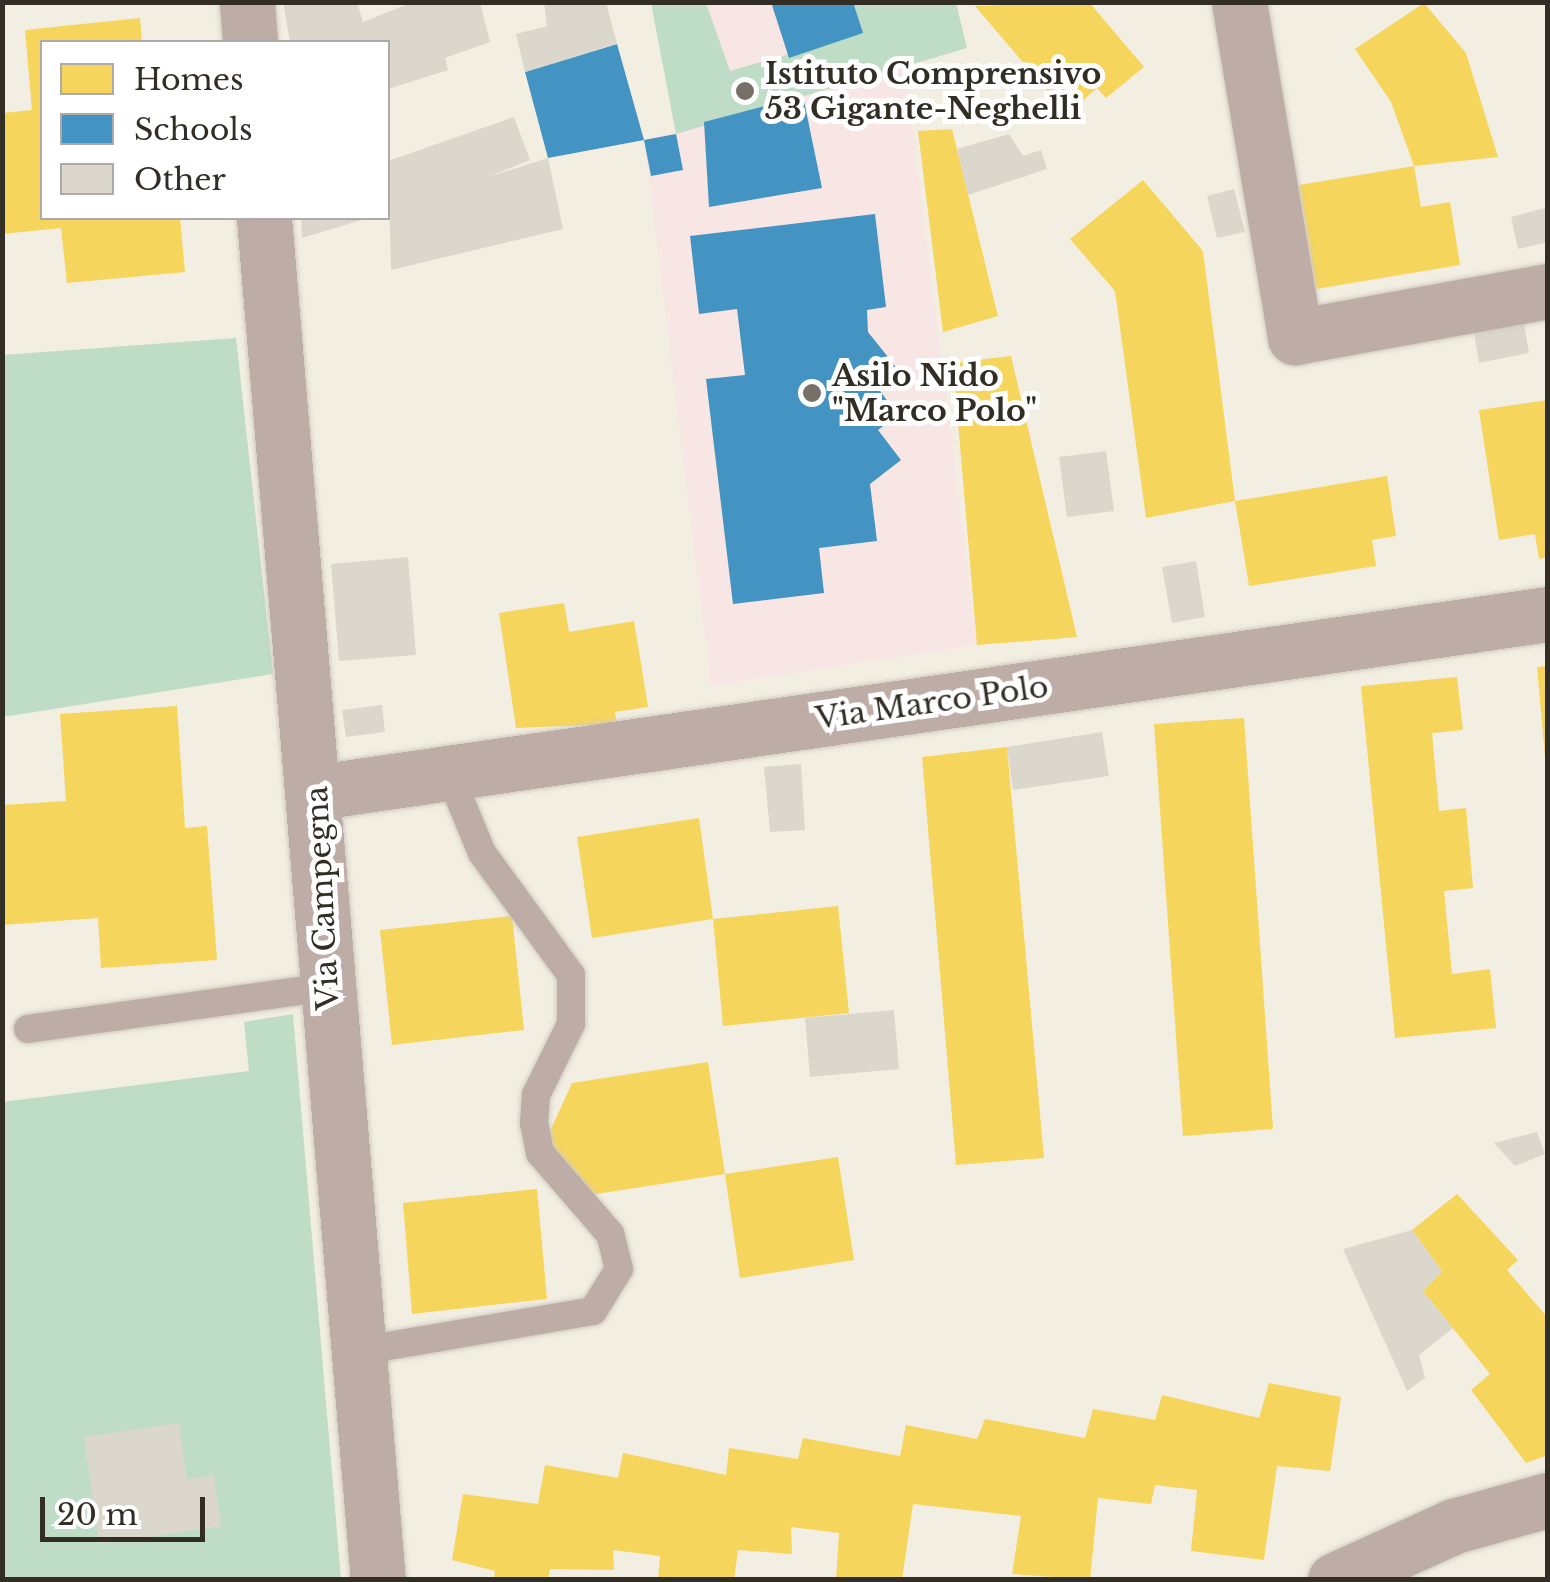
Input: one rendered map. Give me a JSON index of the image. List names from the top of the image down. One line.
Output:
{"streets":{"street":["Via Marco Polo","Via Campegna"]},"crossings":[["Via Marco Polo","Via Campegna"]],"places":["Istituto Comprensivo 53 Gigante-Neghelli","Asilo Nido \"Marco Polo\""],"legend":["Homes","Schools","Other"],"scale_bar":"20 m"}
